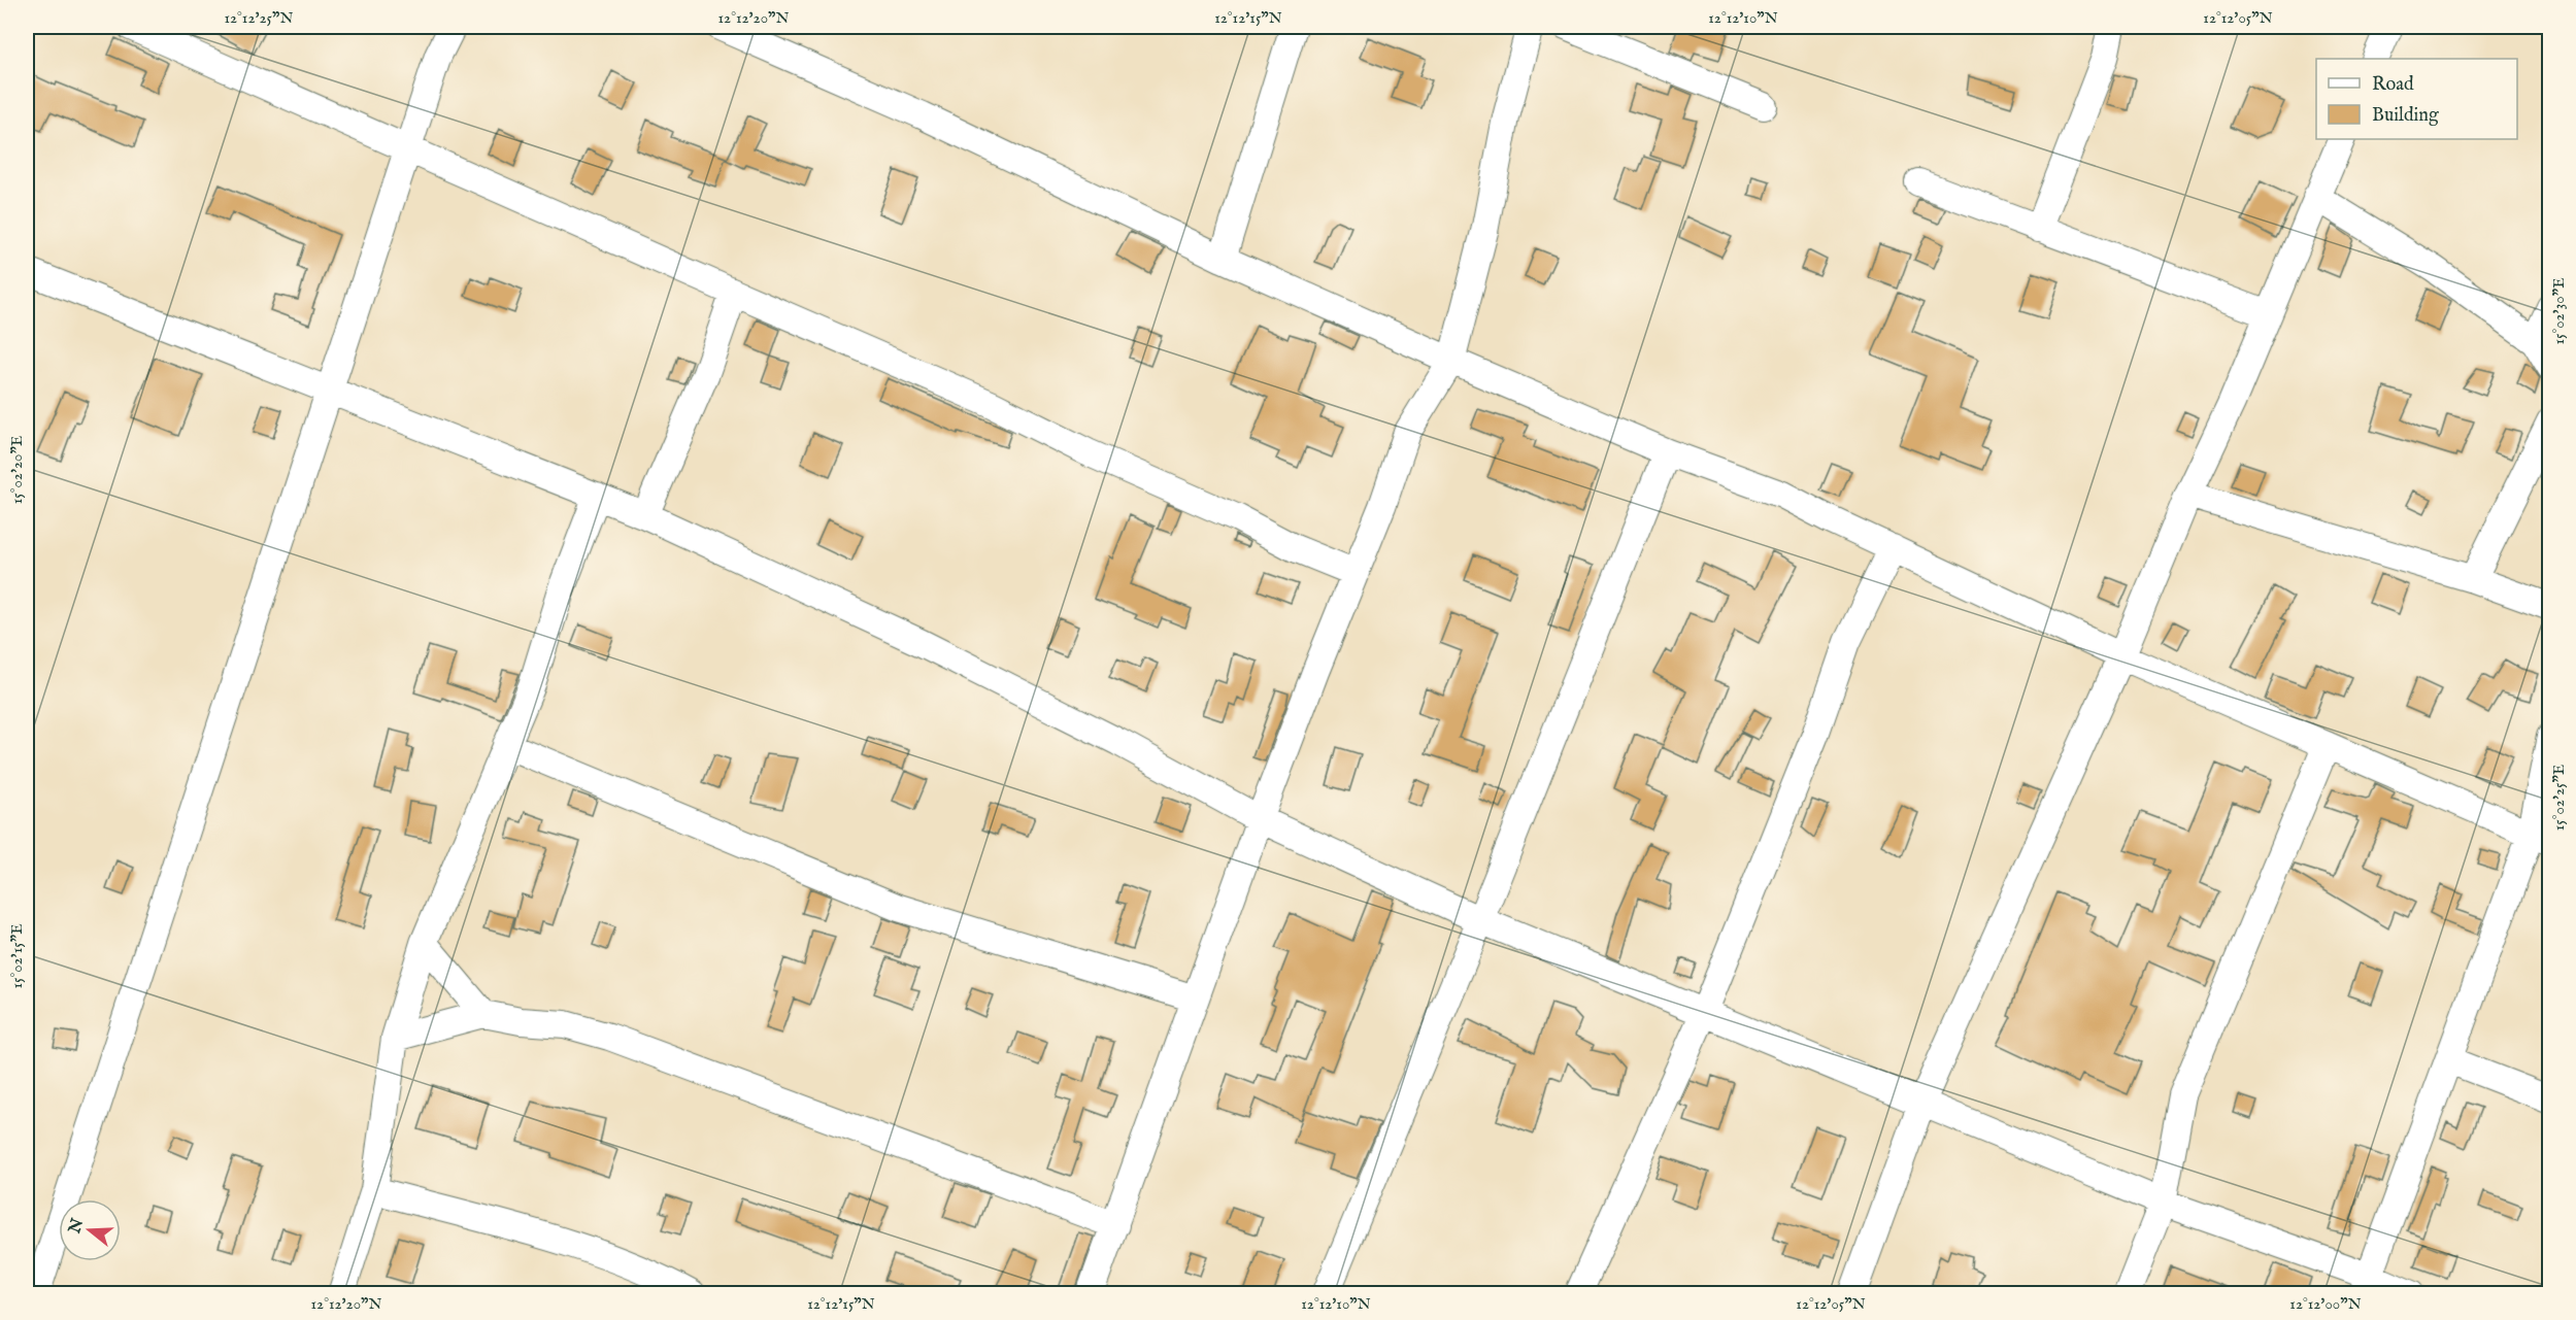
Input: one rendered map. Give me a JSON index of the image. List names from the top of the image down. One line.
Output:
{"legend":["Road","Building"],"north":"left","coordinates":["12°12'25\"N","12°12'20\"N","12°12'15\"N","12°12'10\"N","12°12'05\"N","15°02'30\"E","15°02'20\"E","15°02'25\"E","15°02'15\"E","12°12'00\"N"]}
